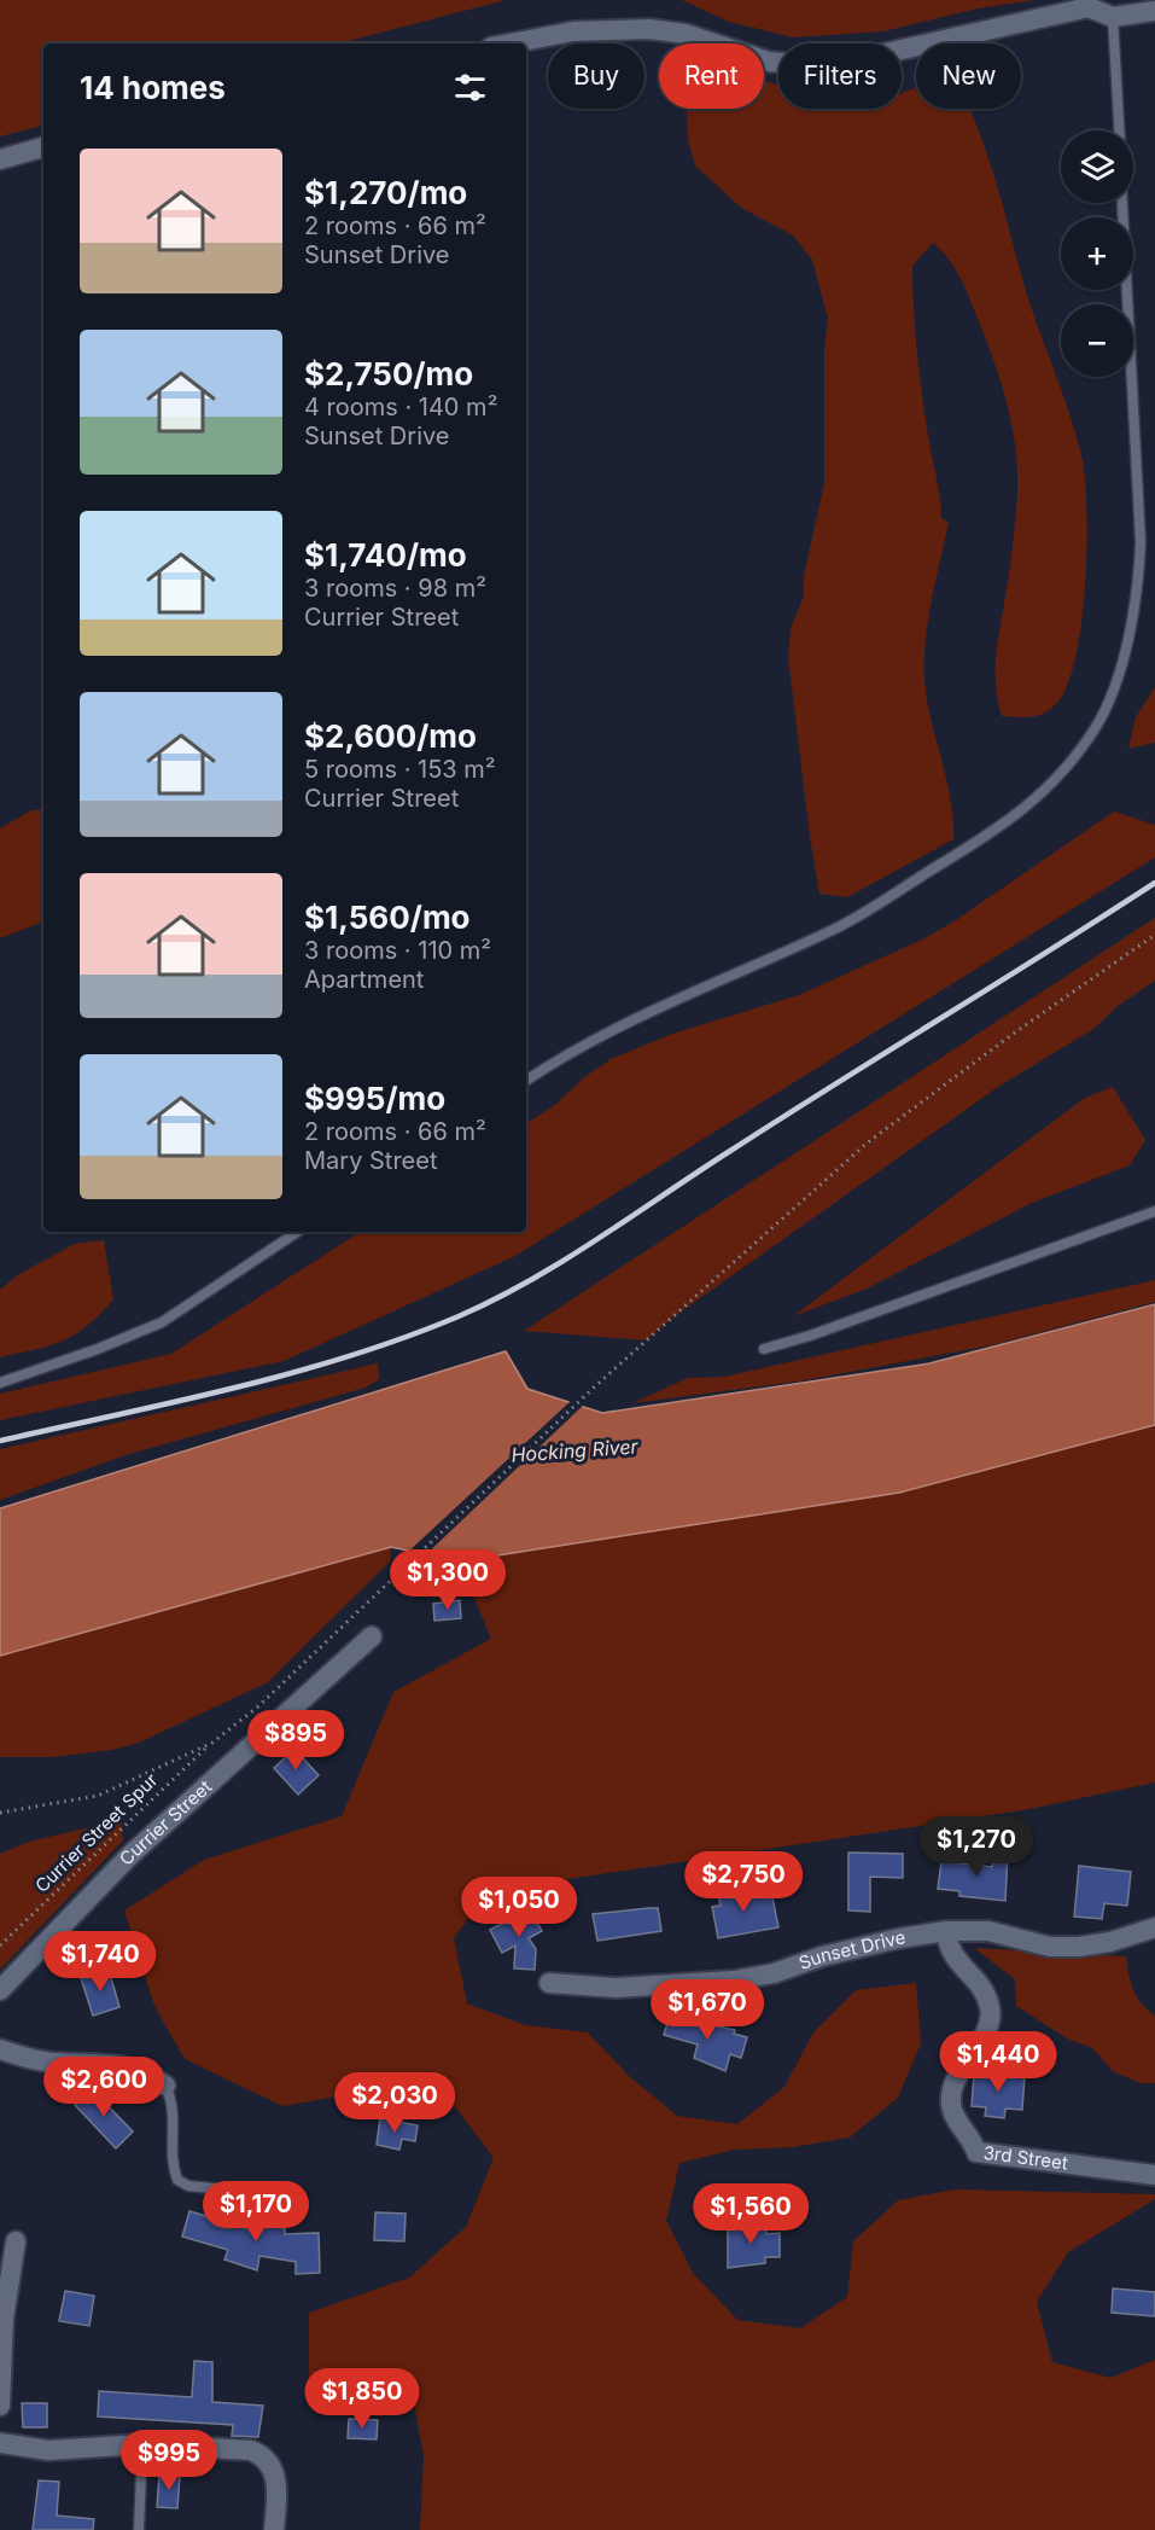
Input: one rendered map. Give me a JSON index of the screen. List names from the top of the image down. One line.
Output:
{"streets":{"street":["Currier Street","Sunset Drive","3rd Street"],"path":["Currier Street Spur"]},"crossings":[["Sunset Drive","3rd Street"]],"water":["Hocking River"],"page":{"chip":["Buy","Rent","Filters","New"],"heading":"14 homes","map_buttons":["+","−"],"list":[{"name":"$1,270/mo","note":"2 rooms · 66 m² · Sunset Drive"},{"name":"$2,750/mo","note":"4 rooms · 140 m² · Sunset Drive"},{"name":"$1,740/mo","note":"3 rooms · 98 m² · Currier Street"},{"name":"$2,600/mo","note":"5 rooms · 153 m² · Currier Street"},{"name":"$1,560/mo","note":"3 rooms · 110 m² · Apartment"},{"name":"$995/mo","note":"2 rooms · 66 m² · Mary Street"}],"price":["$1,300","$895","$1,270","$2,750","$1,050","$1,740","$1,670","$1,440","$2,600","$2,030","$1,170","$1,560","$1,850","$995"]}}
